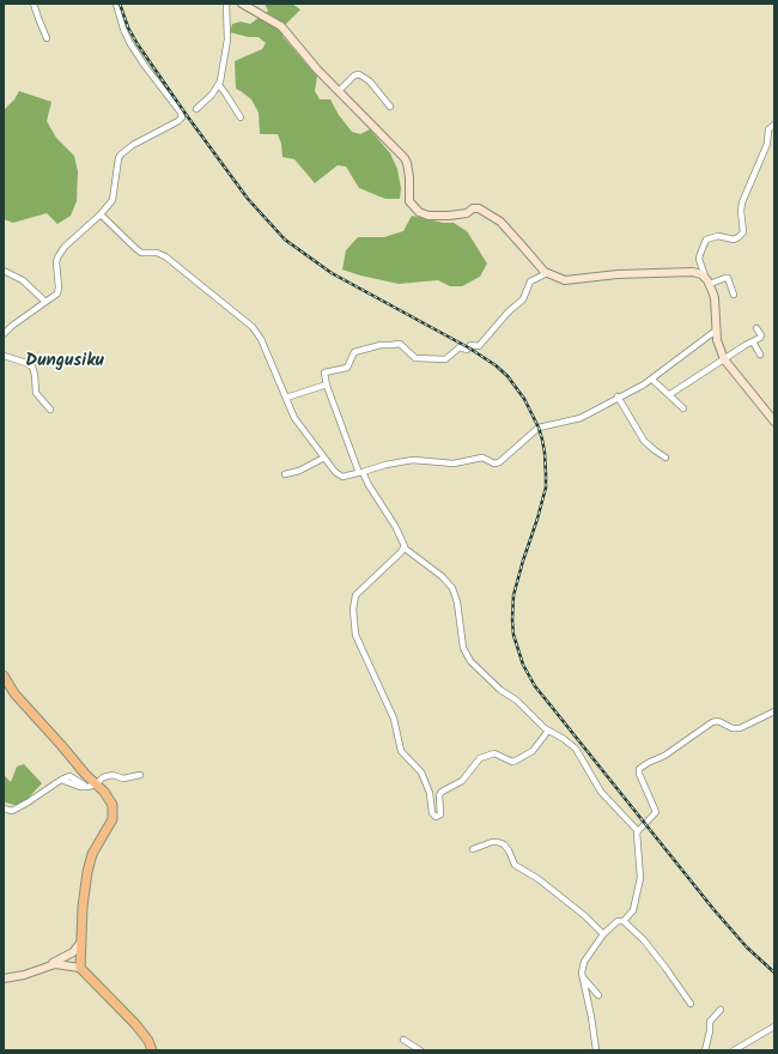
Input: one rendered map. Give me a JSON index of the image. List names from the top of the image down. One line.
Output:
{"districts":["Dungusiku"]}
